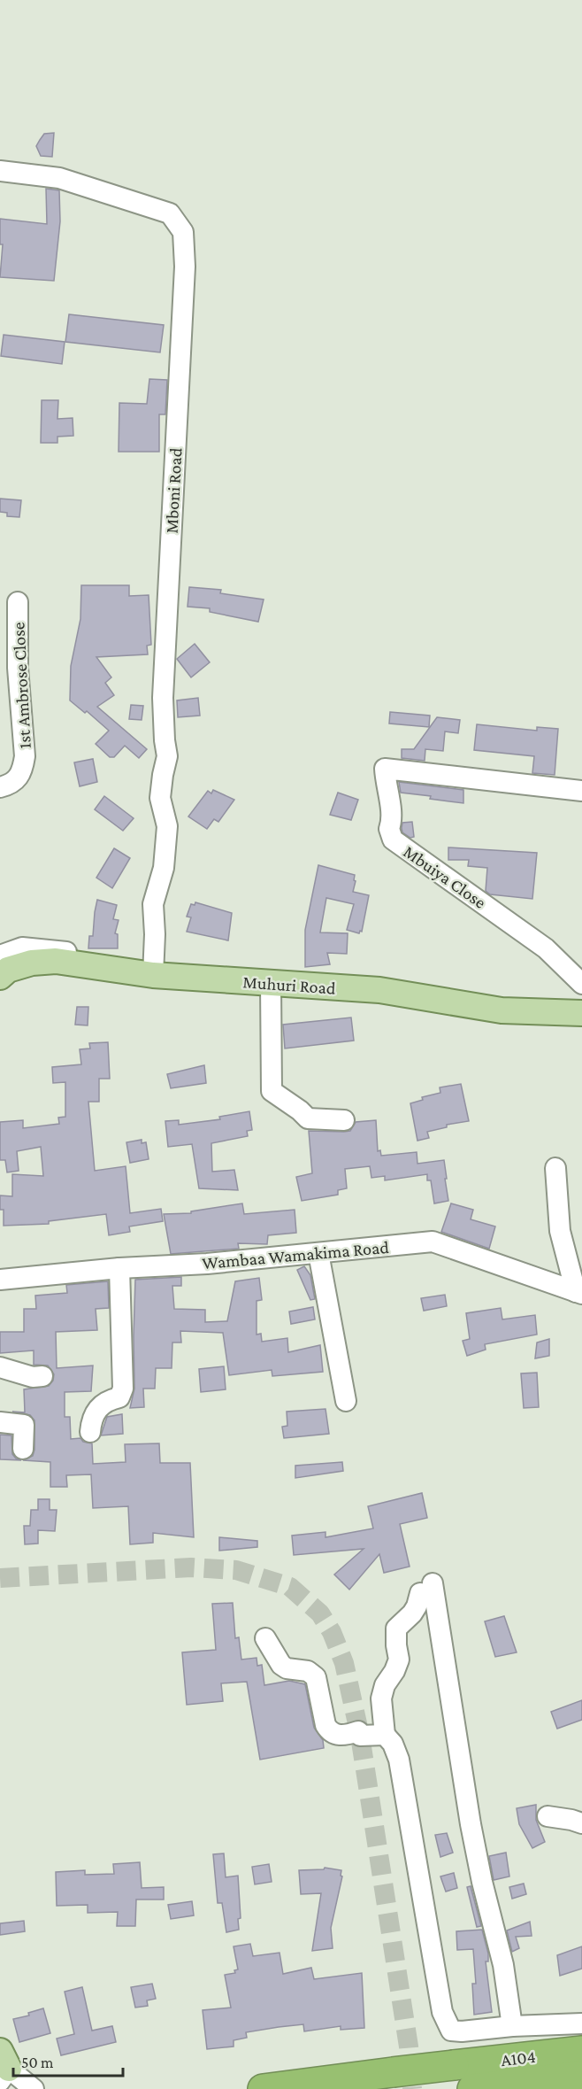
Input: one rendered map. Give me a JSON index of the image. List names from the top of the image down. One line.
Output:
{"streets":{"highway":["A104"],"main road":["Muhuri Road"],"street":["Mboni Road","1st Ambrose Close","Mbuiya Close","Wambaa Wamakima Road"]},"crossings":[["Mboni Road","Muhuri Road"]],"scale_bar":"50 m"}
